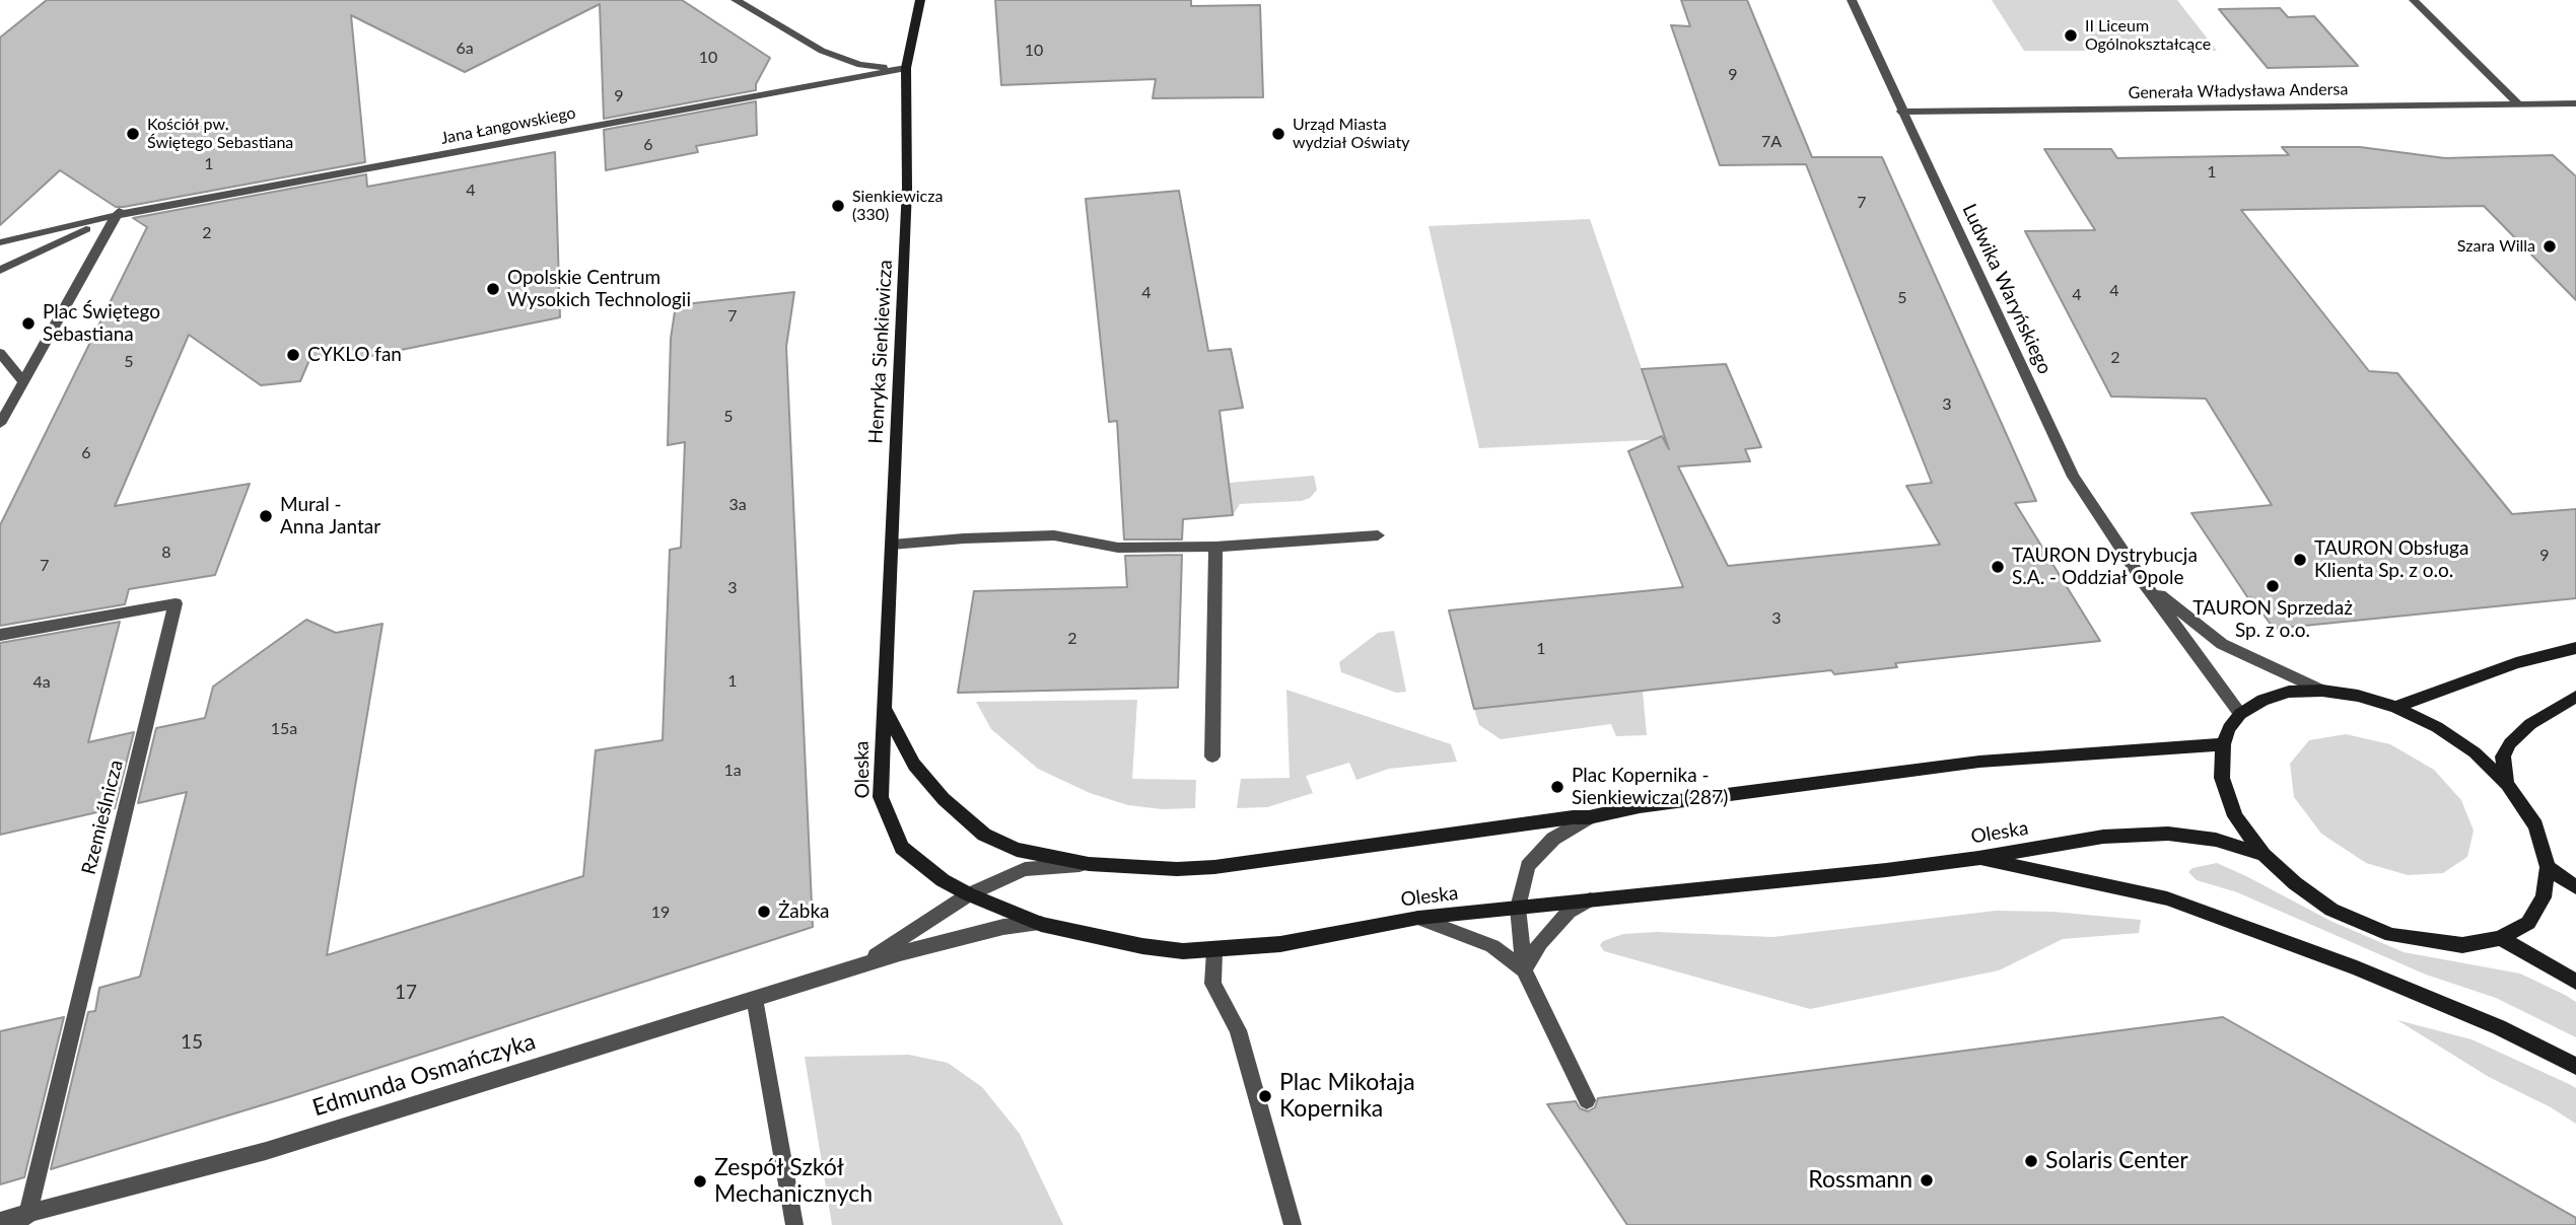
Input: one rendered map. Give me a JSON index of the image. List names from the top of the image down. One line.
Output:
{"streets":{"street":["Generała Władysława Andersa","Jana Łangowskiego","Ludwika Waryńskiego","Henryka Sienkiewicza","Oleska","Rzemieślnicza","Edmunda Osmańczyka"]},"crossings":[["Generała Władysława Andersa","Ludwika Waryńskiego"],["Jana Łangowskiego","Henryka Sienkiewicza"],["Henryka Sienkiewicza","Oleska"],["Oleska","Edmunda Osmańczyka"],["Rzemieślnicza","Edmunda Osmańczyka"]],"places":["II Liceum Ogólnokształcące","Kościół pw. Świętego Sebastiana","Urząd Miasta wydział Oświaty","Sienkiewicza (330)","Szara Willa","Opolskie Centrum Wysokich Technologii","Plac Świętego Sebastiana","CYKLO fan","Mural - Anna Jantar","TAURON Obsługa Klienta Sp. z o.o.","TAURON Dystrybucja S.A. - Oddział Opole","TAURON Sprzedaż Sp. z o.o.","Plac Kopernika - Sienkiewicza (287)","Żabka","Plac Mikołaja Kopernika","Solaris Center","Rossmann","Zespół Szkół Mechanicznych"],"house_numbers":["6a","10","10","9","9","7A","6","1","1","4","7","2","4","4","4","5","7","2","5","3","5","6","3a","8","9","7","3","3","2","1","1","4a","15a","1a","19","17","15"]}
